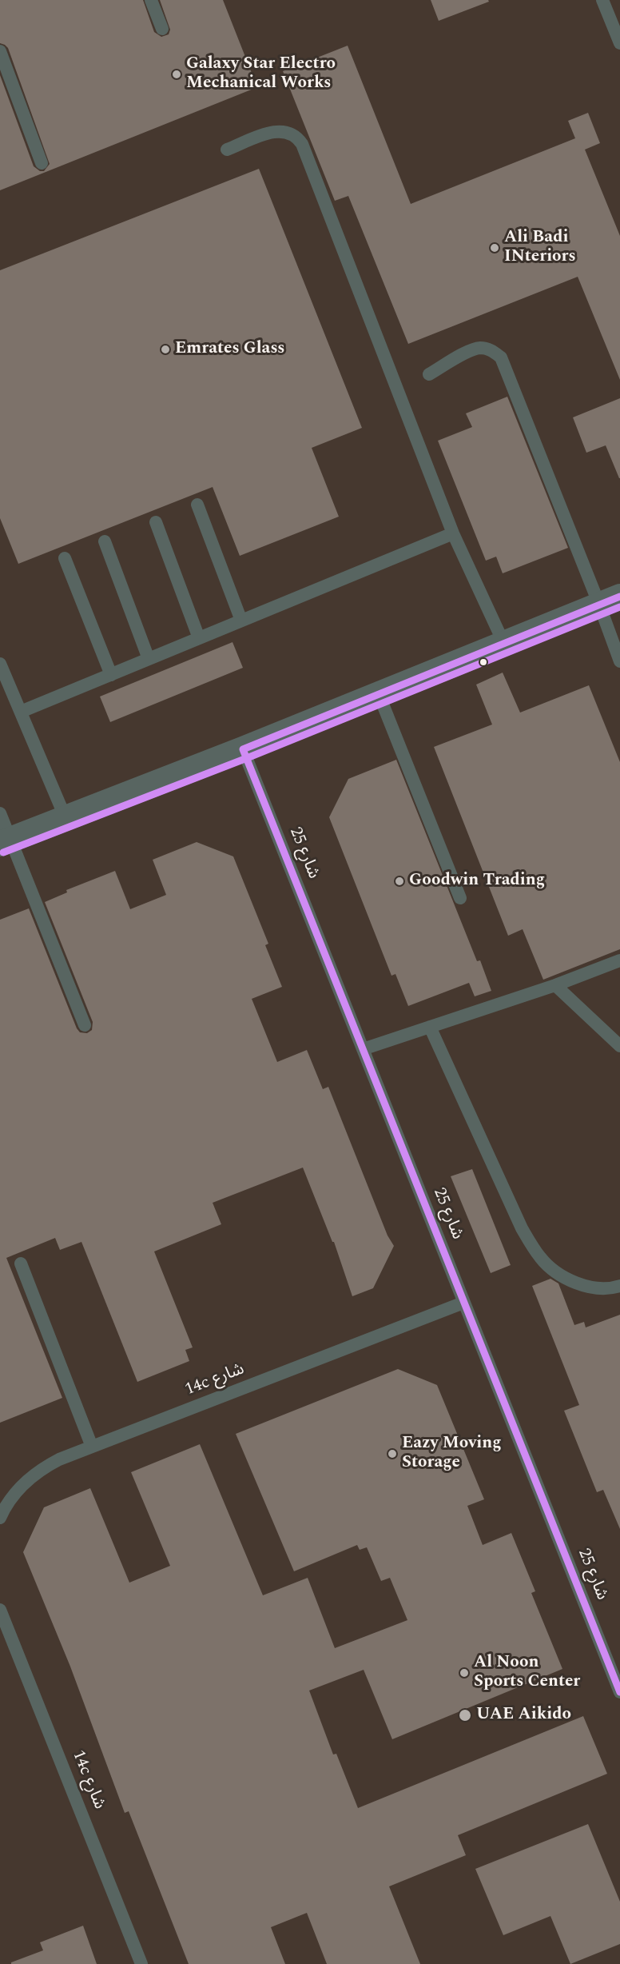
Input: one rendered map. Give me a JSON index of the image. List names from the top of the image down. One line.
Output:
{"streets":{"lane":["شارع 25","14c شارع"]},"crossings":[["شارع 25","14c شارع"]],"places":["Galaxy Star Electro Mechanical Works","Ali Badi INteriors","Emrates Glass","Goodwin Trading","Eazy Moving Storage","Al Noon Sports Center","UAE Aikido"]}
